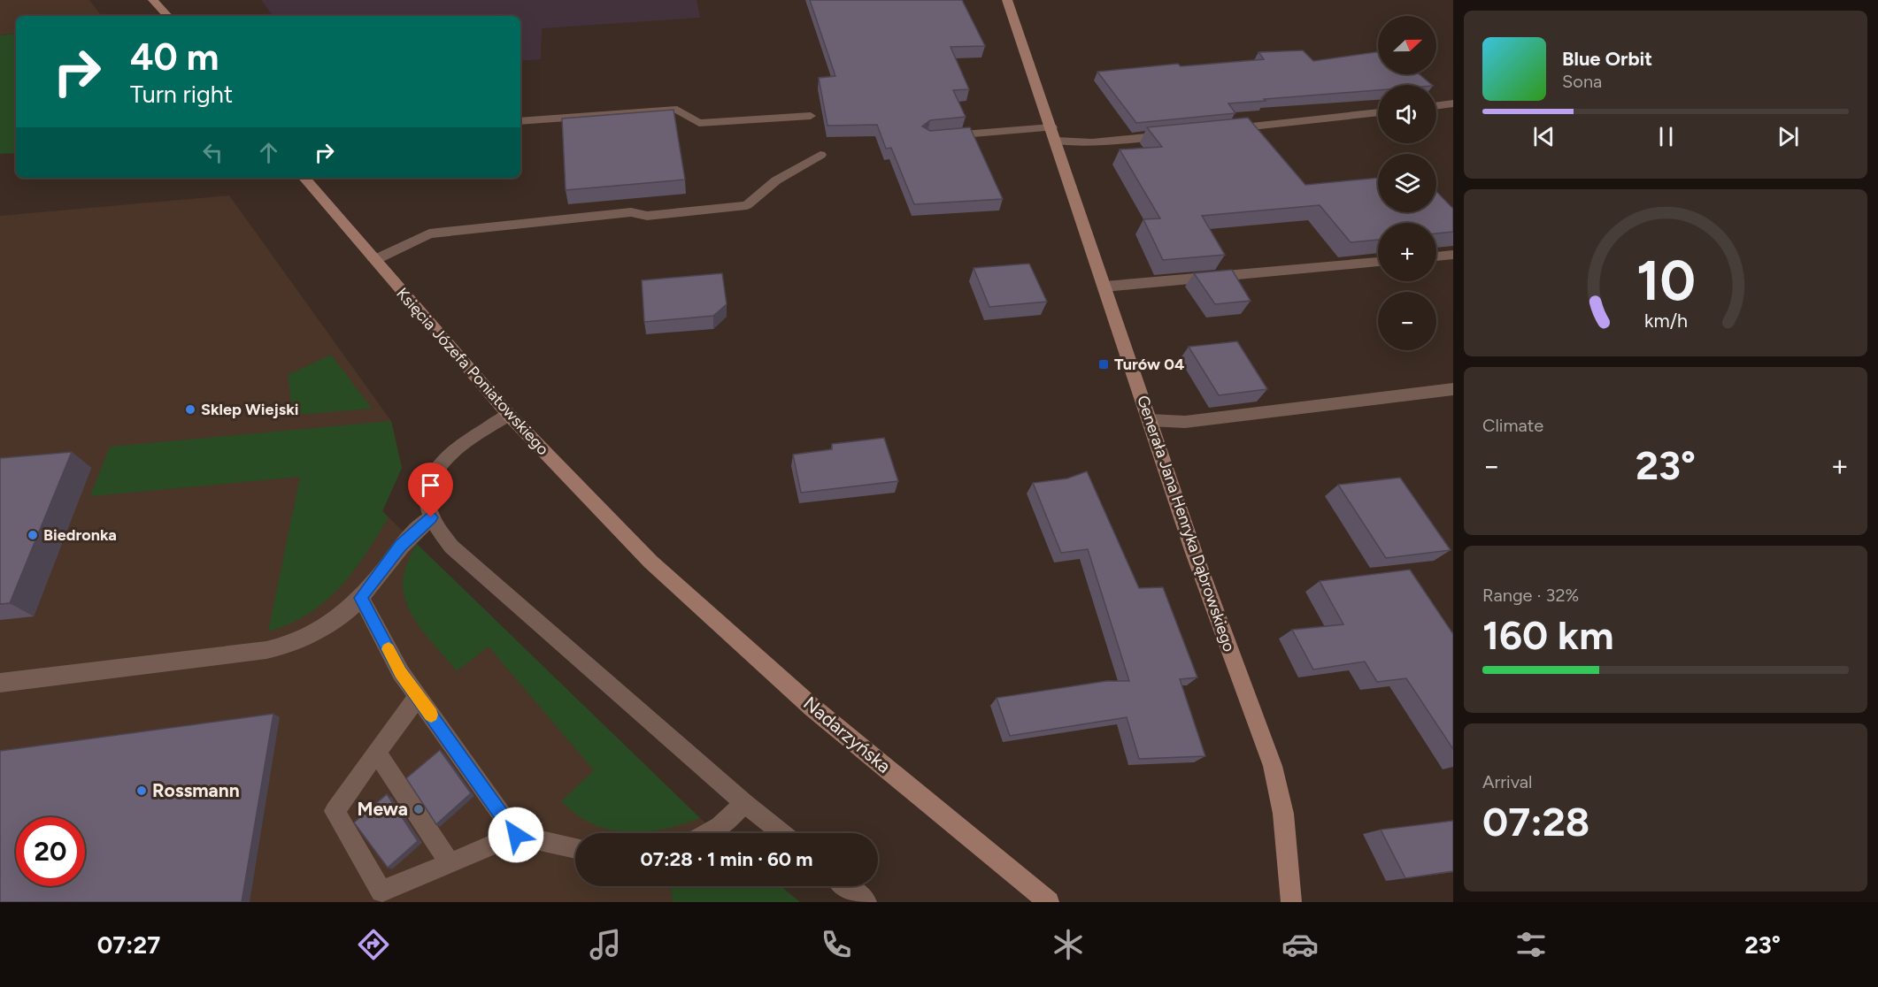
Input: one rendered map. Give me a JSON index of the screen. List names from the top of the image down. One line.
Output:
{"streets":{"street":["Księcia Józefa Poniatowskiego","Generała Jana Henryka Dąbrowskiego","Nadarzyńska"]},"crossings":[["Księcia Józefa Poniatowskiego","Nadarzyńska"]],"places":{"transit":["Turów 04"],"other":["Sklep Wiejski","Biedronka","Rossmann","Mewa"]},"north":"right","page":{"map_buttons":["+","−"],"turn":["40 m","Turn right"],"song":["Blue Orbit","Sona"],"tile":["Climate",["Range · 32%","160 km"],["Arrival","07:28"]],"heat":["−","23°","+"],"limit":"20","trip":"07:28 · 1 min · 60 m","tabs":["07:27","23°"],"gauge":["10","km/h"]}}
